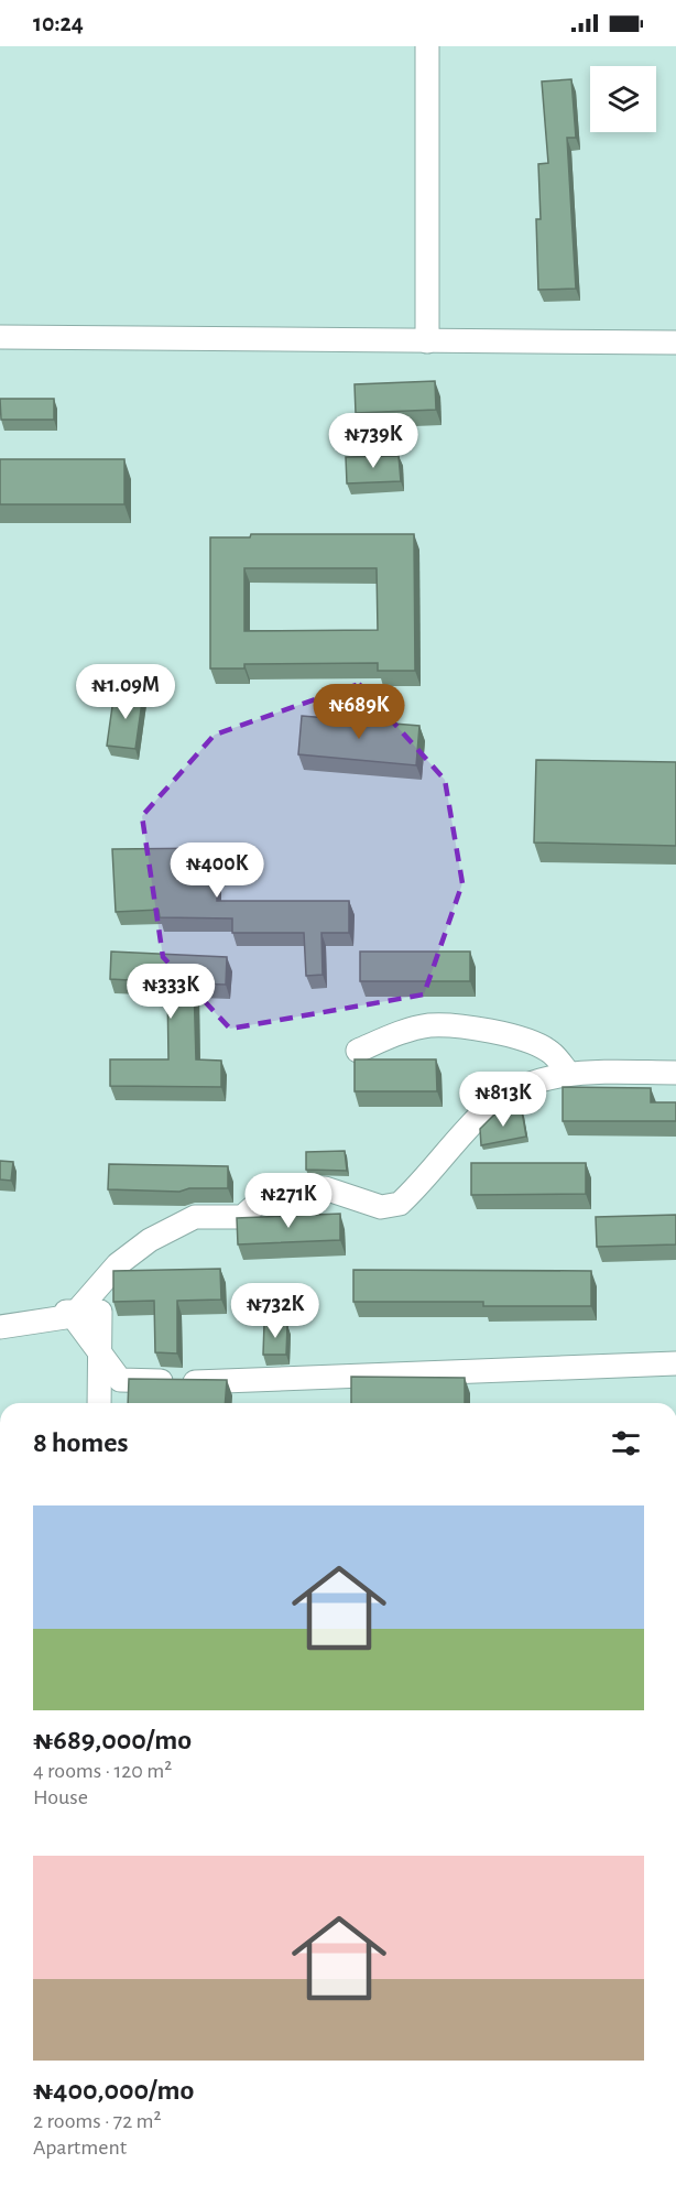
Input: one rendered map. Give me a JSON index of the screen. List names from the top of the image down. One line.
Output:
{"page":{"status":"10:24","price":["₦739K","₦1.09M","₦689K","₦400K","₦333K","₦813K","₦271K","₦732K"],"heading":"8 homes","list":[{"name":"₦689,000/mo","note":"4 rooms · 120 m² · House"},{"name":"₦400,000/mo","note":"2 rooms · 72 m² · Apartment"}]}}
